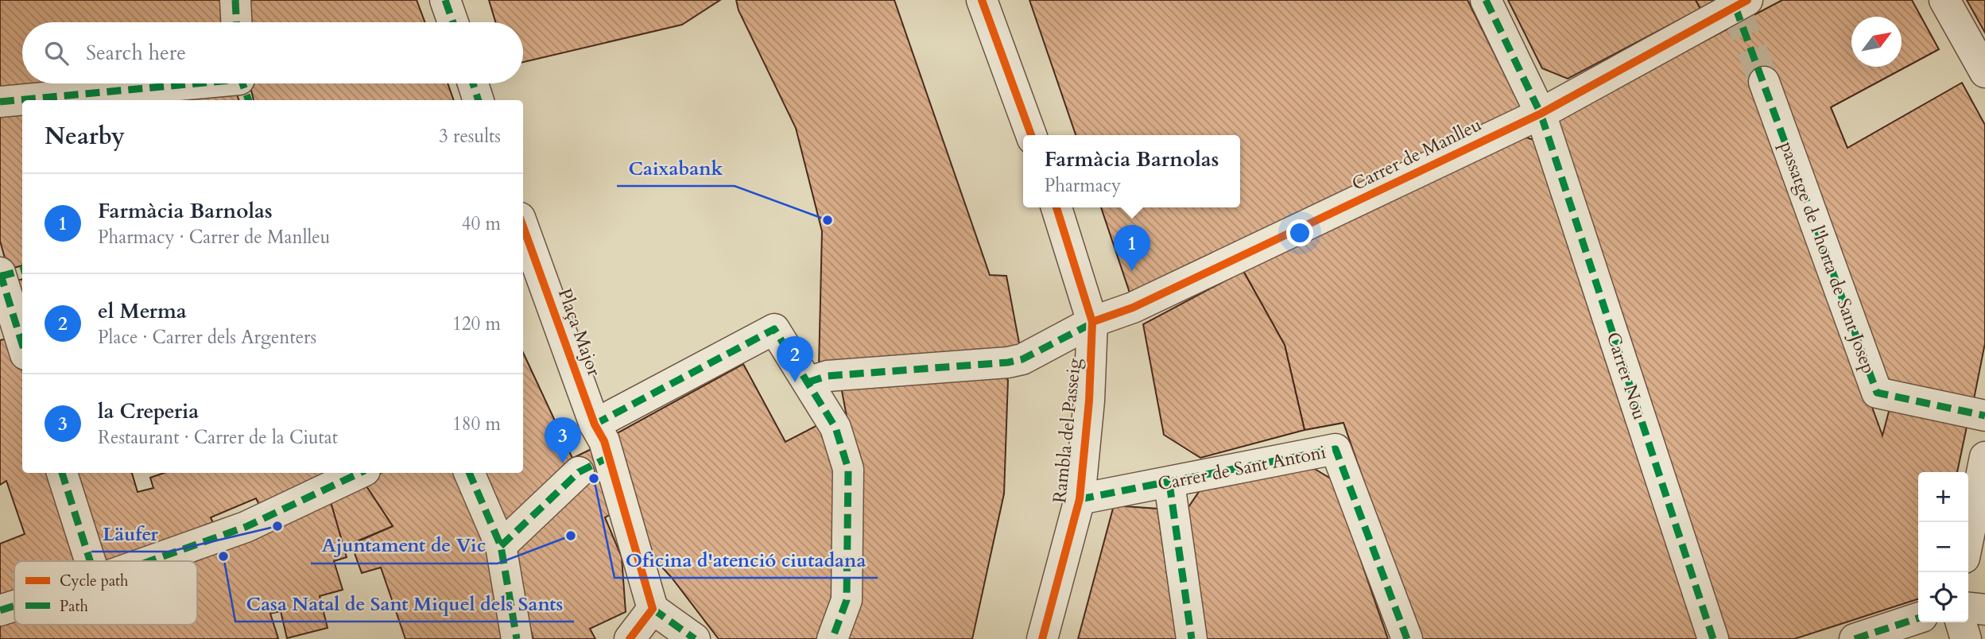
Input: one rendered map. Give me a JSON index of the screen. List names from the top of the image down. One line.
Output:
{"streets":{"street":["Carrer de Manlleu","passatge de l'horta de Sant Josep","Plaça Major","Carrer Nou","Rambla del Passeig","Carrer de Sant Antoni"]},"crossings":[["Carrer de Manlleu","Carrer Nou"],["Carrer de Manlleu","Rambla del Passeig"],["Rambla del Passeig","Carrer de Sant Antoni"]],"places":["Caixabank","Oficina d'atenció ciutadana","Läufer","Ajuntament de Vic","Casa Natal de Sant Miquel dels Sants"],"legend":["Cycle path","Path"],"north":"top right","page":{"search":"Search here","heading":["Nearby","3 results"],"popup":["Farmàcia Barnolas","Pharmacy"],"list":[{"mark":"1","name":"Farmàcia Barnolas","note":"Pharmacy · Carrer de Manlleu","value":"40 m"},{"mark":"2","name":"el Merma","note":"Place · Carrer dels Argenters","value":"120 m"},{"mark":"3","name":"la Creperia","note":"Restaurant · Carrer de la Ciutat","value":"180 m"}],"pins":["1","2","3"],"map_buttons":["+","−"]}}
